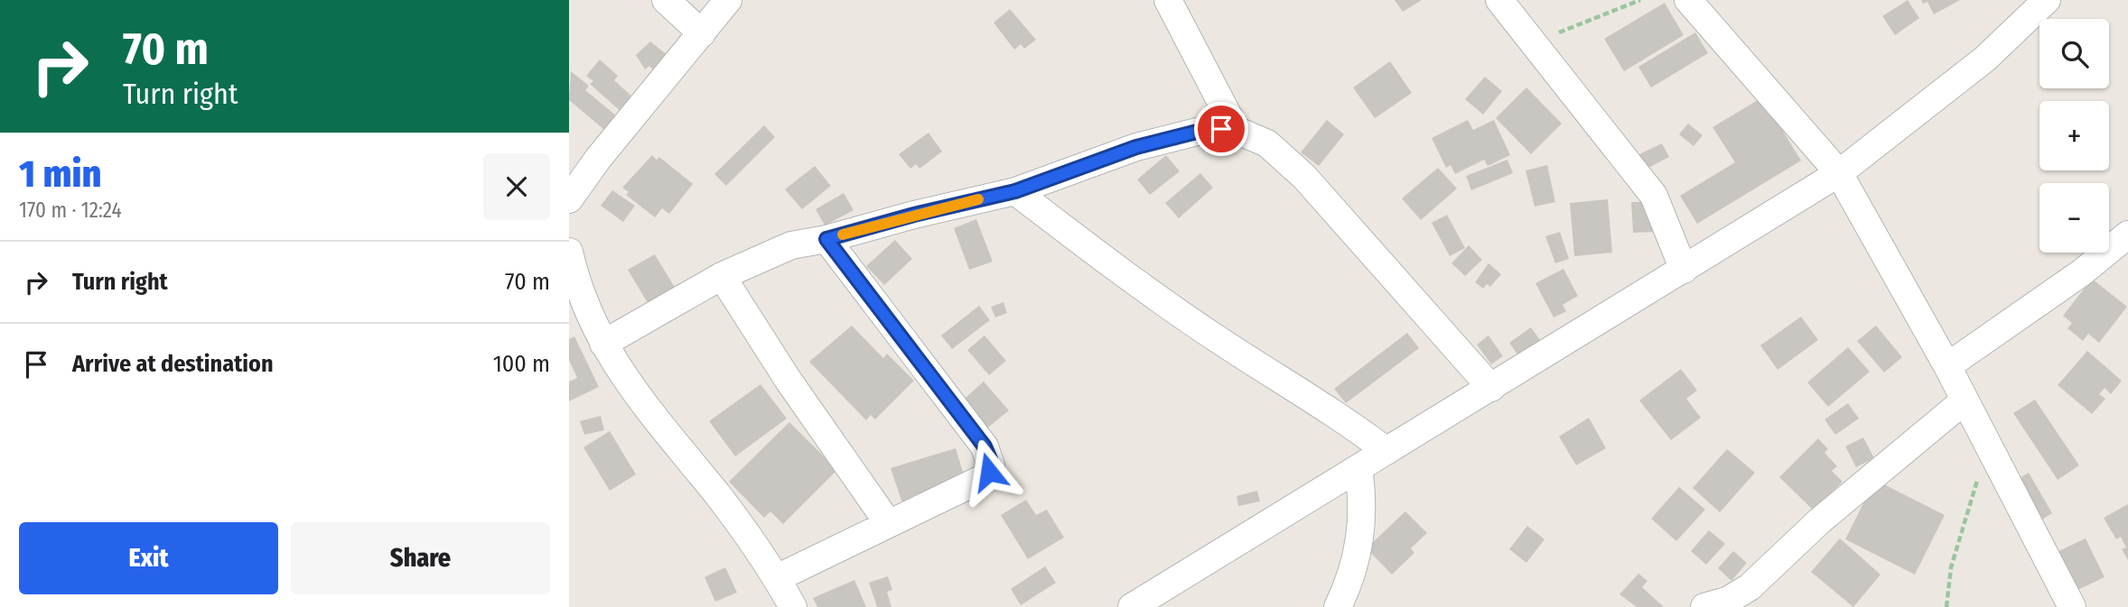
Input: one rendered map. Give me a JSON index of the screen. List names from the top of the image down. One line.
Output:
{"page":{"turn":["70 m","Turn right"],"map_buttons":["+","−"],"heading":["1 min","170 m · 12:24"],"list":[{"name":"Turn right","value":"70 m"},{"name":"Arrive at destination","value":"100 m"}],"buttons":["Exit","Share"]}}
